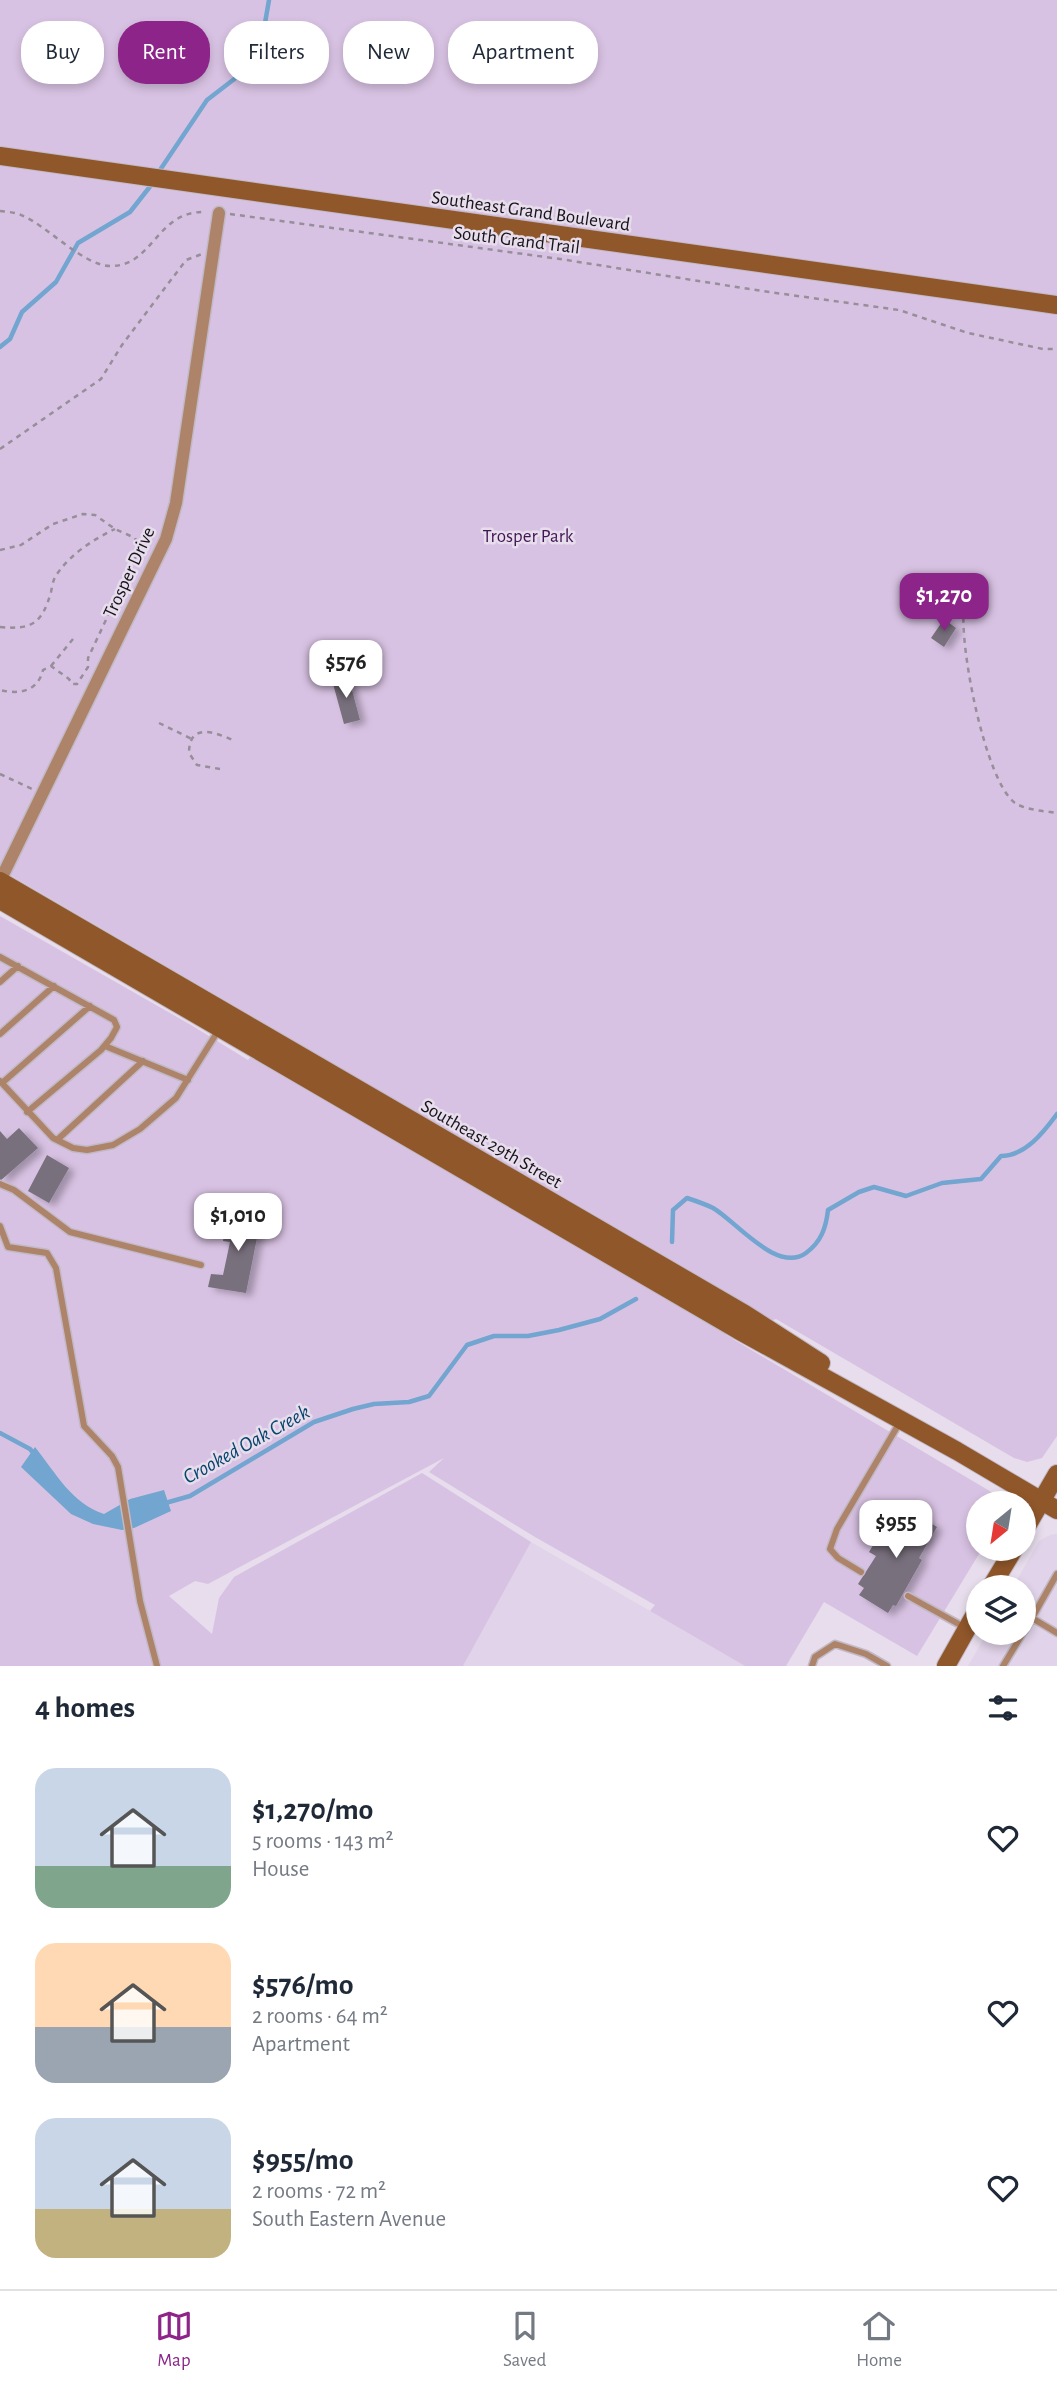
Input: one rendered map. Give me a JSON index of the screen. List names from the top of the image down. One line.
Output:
{"streets":{"main road":["Southeast Grand Boulevard","Southeast 29th Street"],"street":["Trosper Drive"],"path":["South Grand Trail"]},"crossings":[["South Grand Trail","Trosper Drive"],["Trosper Drive","Southeast 29th Street"]],"water":["Crooked Oak Creek"],"parks":["Trosper Park"],"north":"bottom left","page":{"chip":["Buy","Rent","Filters","New","Apartment"],"price":["$1,270","$576","$1,010","$955"],"heading":"4 homes","list":[{"name":"$1,270/mo","note":"5 rooms · 143 m² · House"},{"name":"$576/mo","note":"2 rooms · 64 m² · Apartment"},{"name":"$955/mo","note":"2 rooms · 72 m² · South Eastern Avenue"}],"tabs":["Map","Saved","Home"]}}
